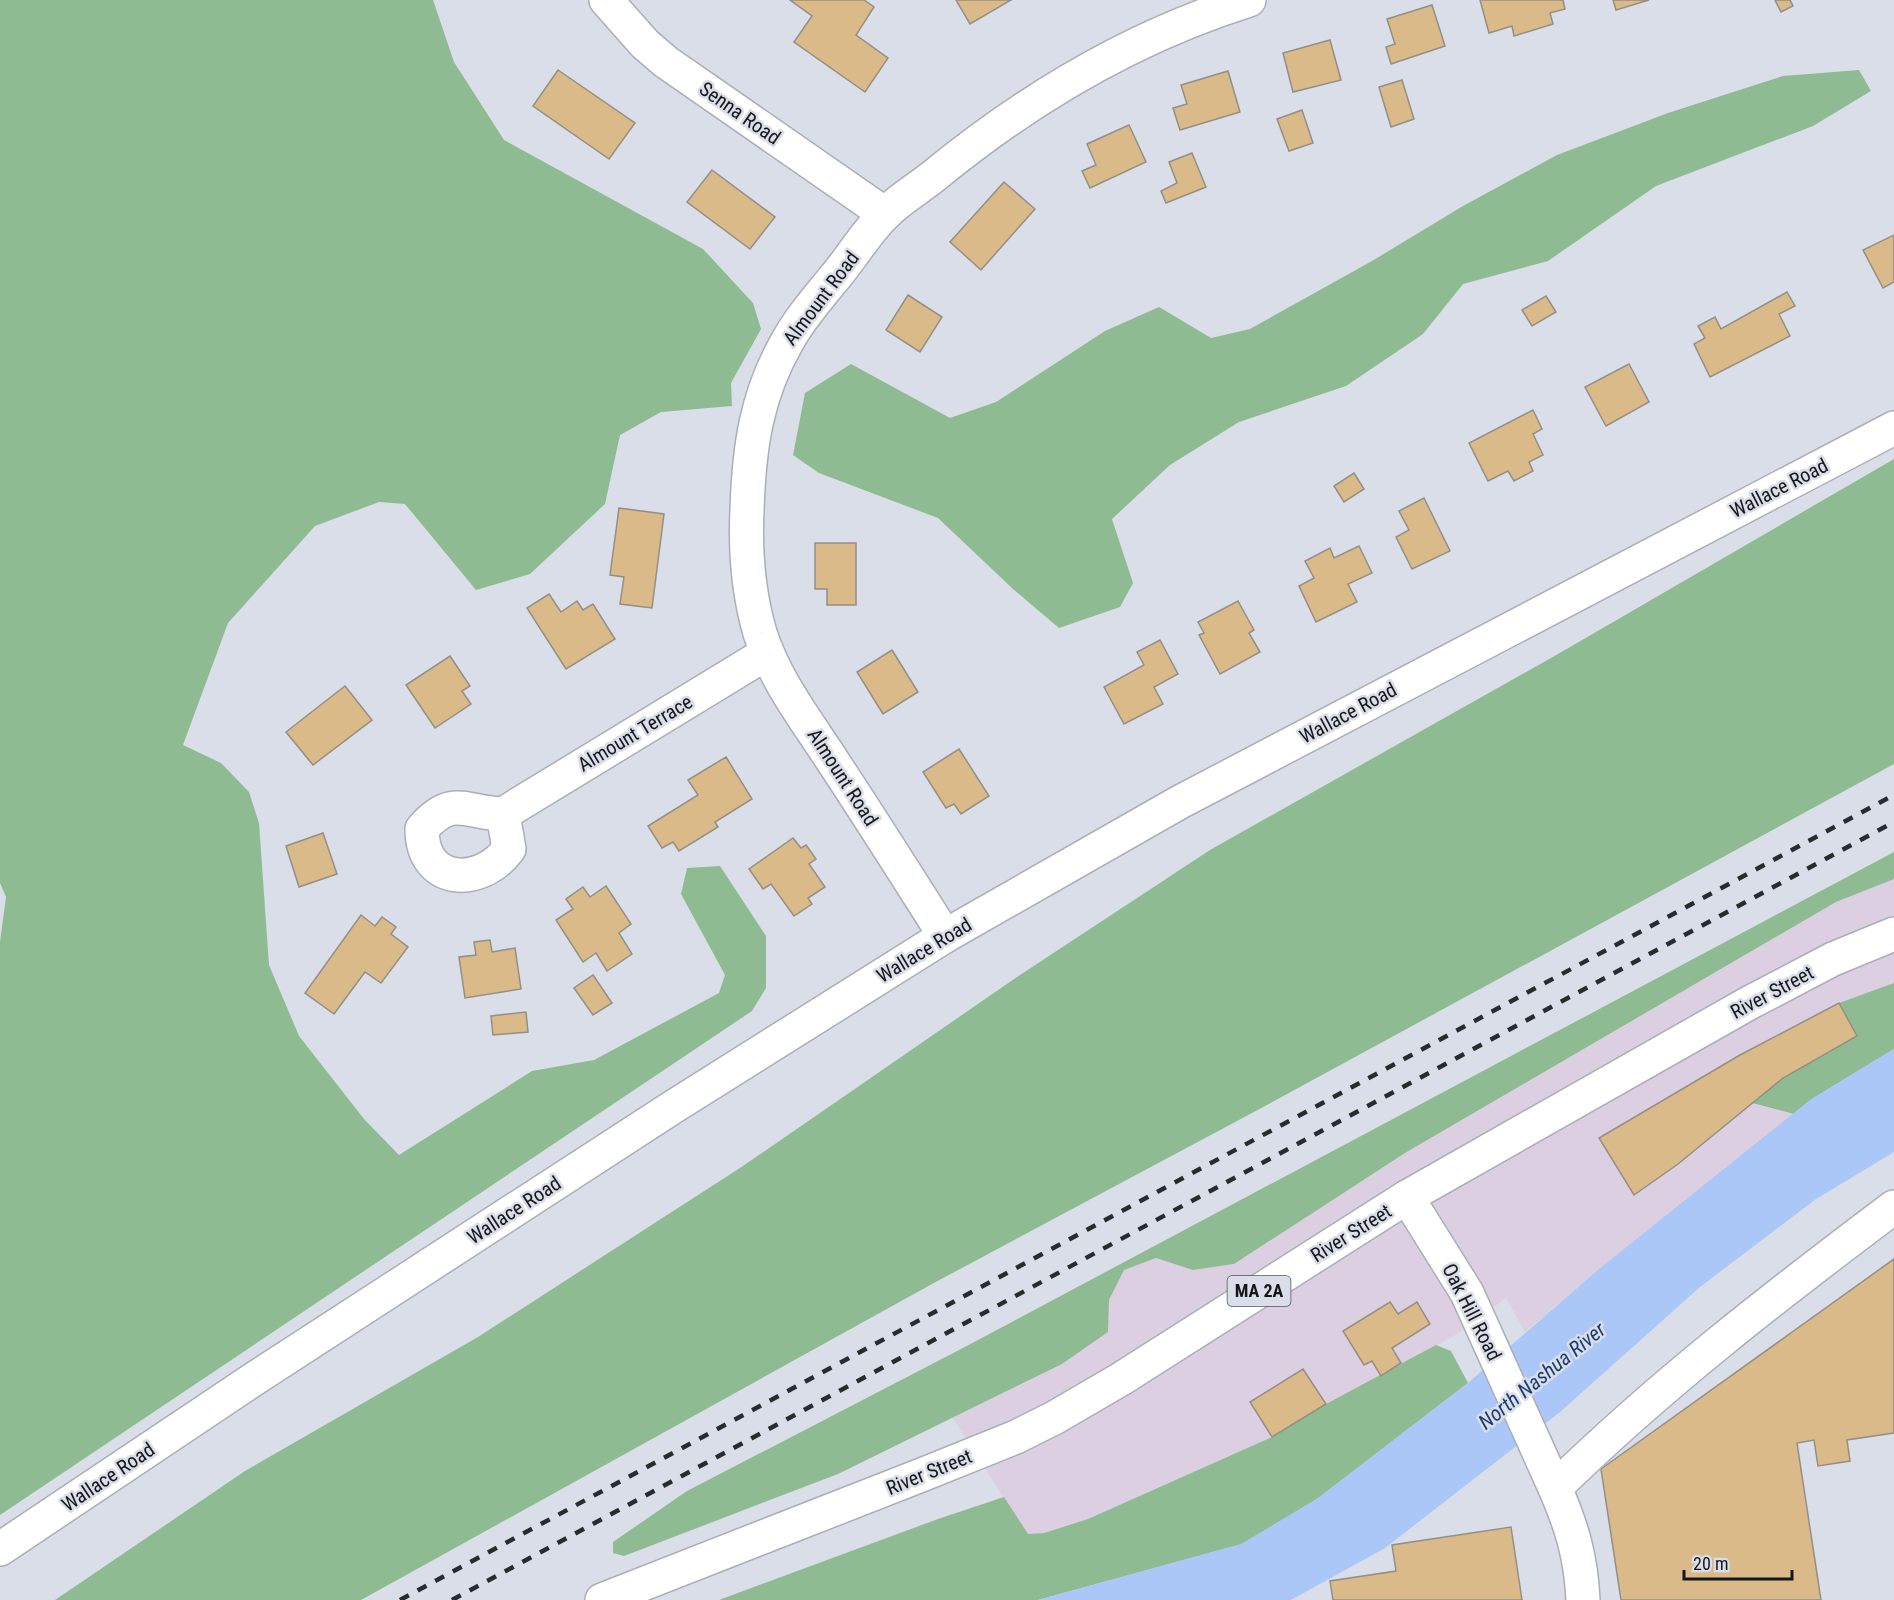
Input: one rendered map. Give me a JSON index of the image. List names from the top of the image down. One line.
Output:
{"streets":{"main road":["Senna Road","Almount Road","Wallace Road","Almount Terrace","River Street","MA 2A","Oak Hill Road"]},"crossings":[["Senna Road","Almount Road"],["Almount Road","Wallace Road"],["Almount Road","Almount Terrace"],["River Street","Oak Hill Road"]],"water":["North Nashua River"],"scale_bar":"20 m"}
